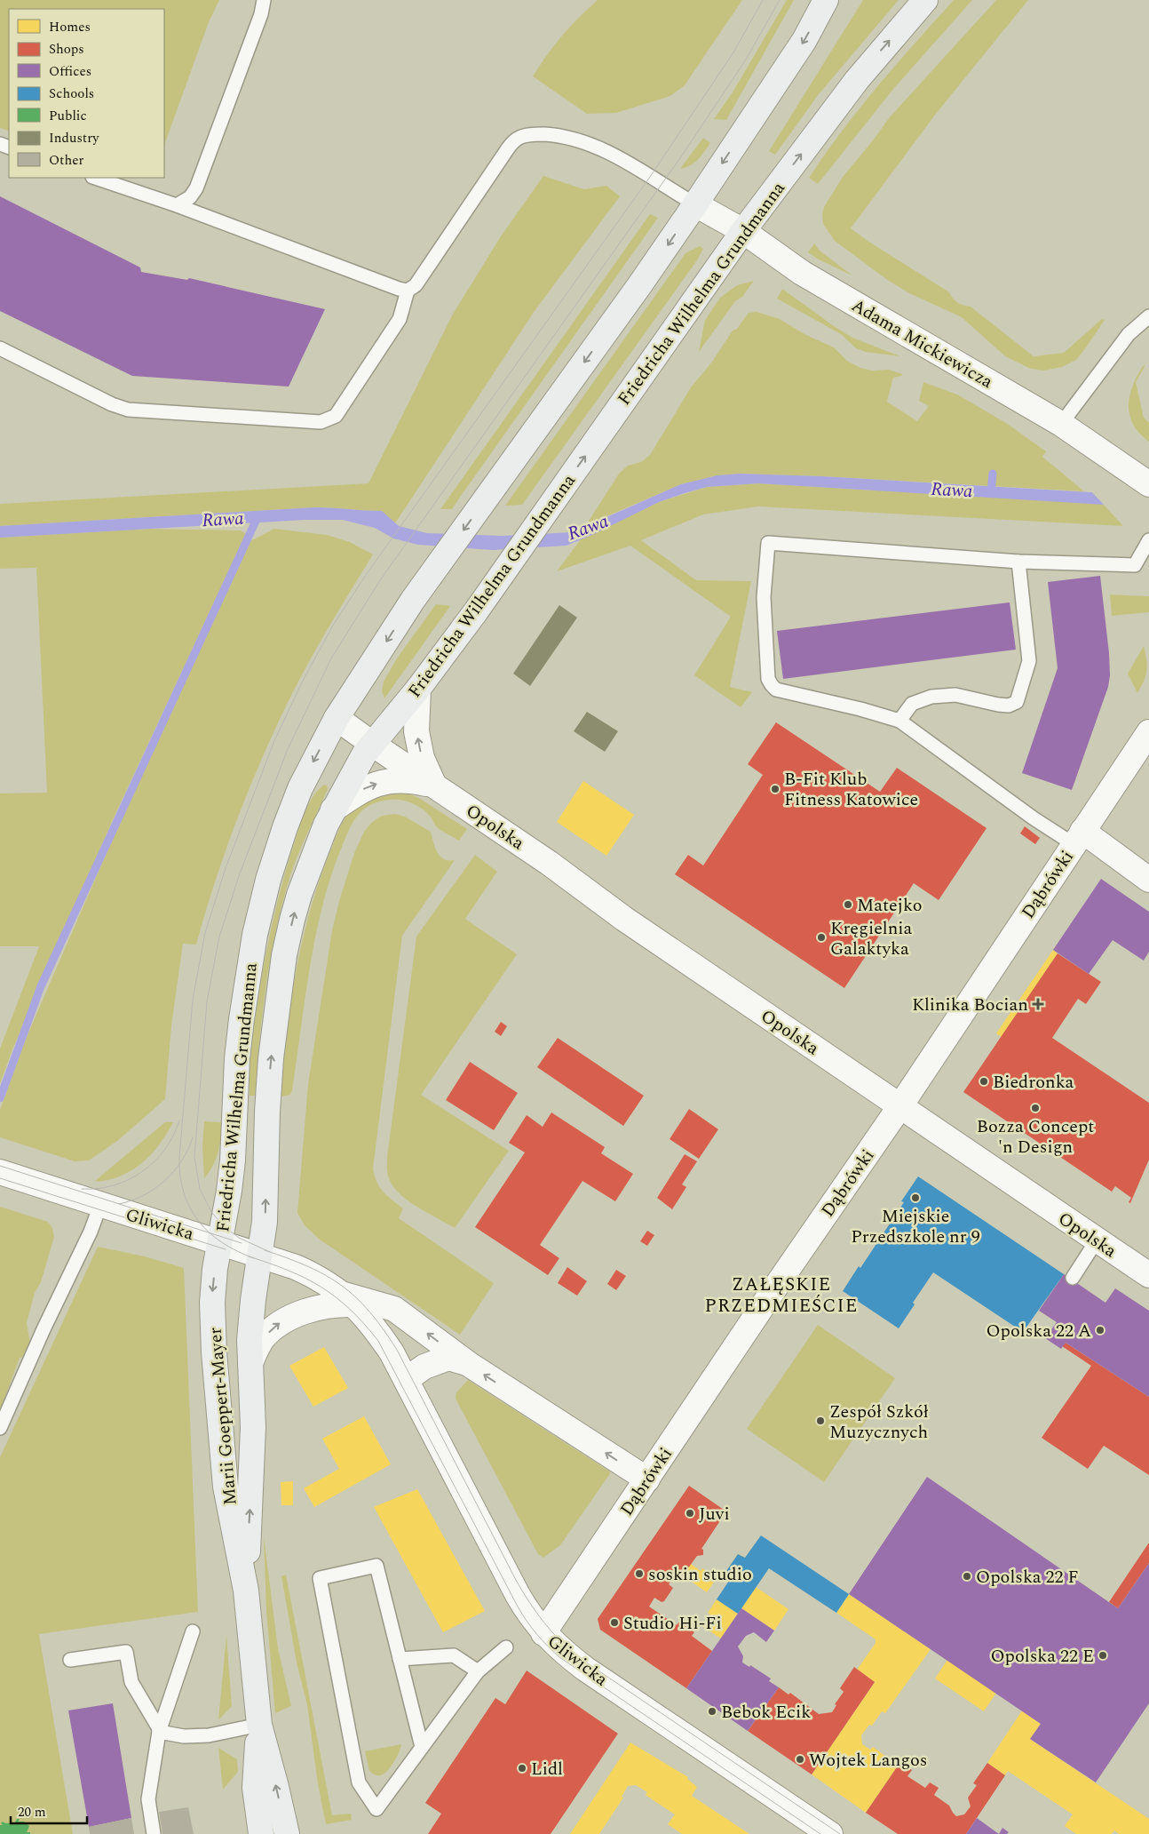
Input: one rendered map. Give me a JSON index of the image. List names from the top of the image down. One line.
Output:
{"streets":{"main road":["Friedricha Wilhelma Grundmanna","Marii Goeppert-Mayer"],"street":["Adama Mickiewicza","Opolska","Dąbrówki","Gliwicka"]},"crossings":[["Friedricha Wilhelma Grundmanna","Adama Mickiewicza"],["Friedricha Wilhelma Grundmanna","Opolska"],["Friedricha Wilhelma Grundmanna","Gliwicka"],["Friedricha Wilhelma Grundmanna","Marii Goeppert-Mayer"],["Opolska","Dąbrówki"],["Dąbrówki","Gliwicka"],["Gliwicka","Marii Goeppert-Mayer"]],"districts":["ZAŁĘSKIE PRZEDMIEŚCIE"],"water":["Rawa"],"places":{"other":["B-Fit Klub Fitness Katowice","Matejko","Kręgielnia Galaktyka","Biedronka","Bozza Concept 'n Design","Miejskie Przedszkole nr 9","Opolska 22 A","Zespół Szkół Muzycznych","Juvi","soskin studio","Opolska 22 F","Studio Hi-Fi","Opolska 22 E","Bebok Ecik","Wojtek Langos","Lidl"],"health":["Klinika Bocian"]},"legend":["Homes","Shops","Offices","Schools","Public","Industry","Other"],"scale_bar":"20 m"}
